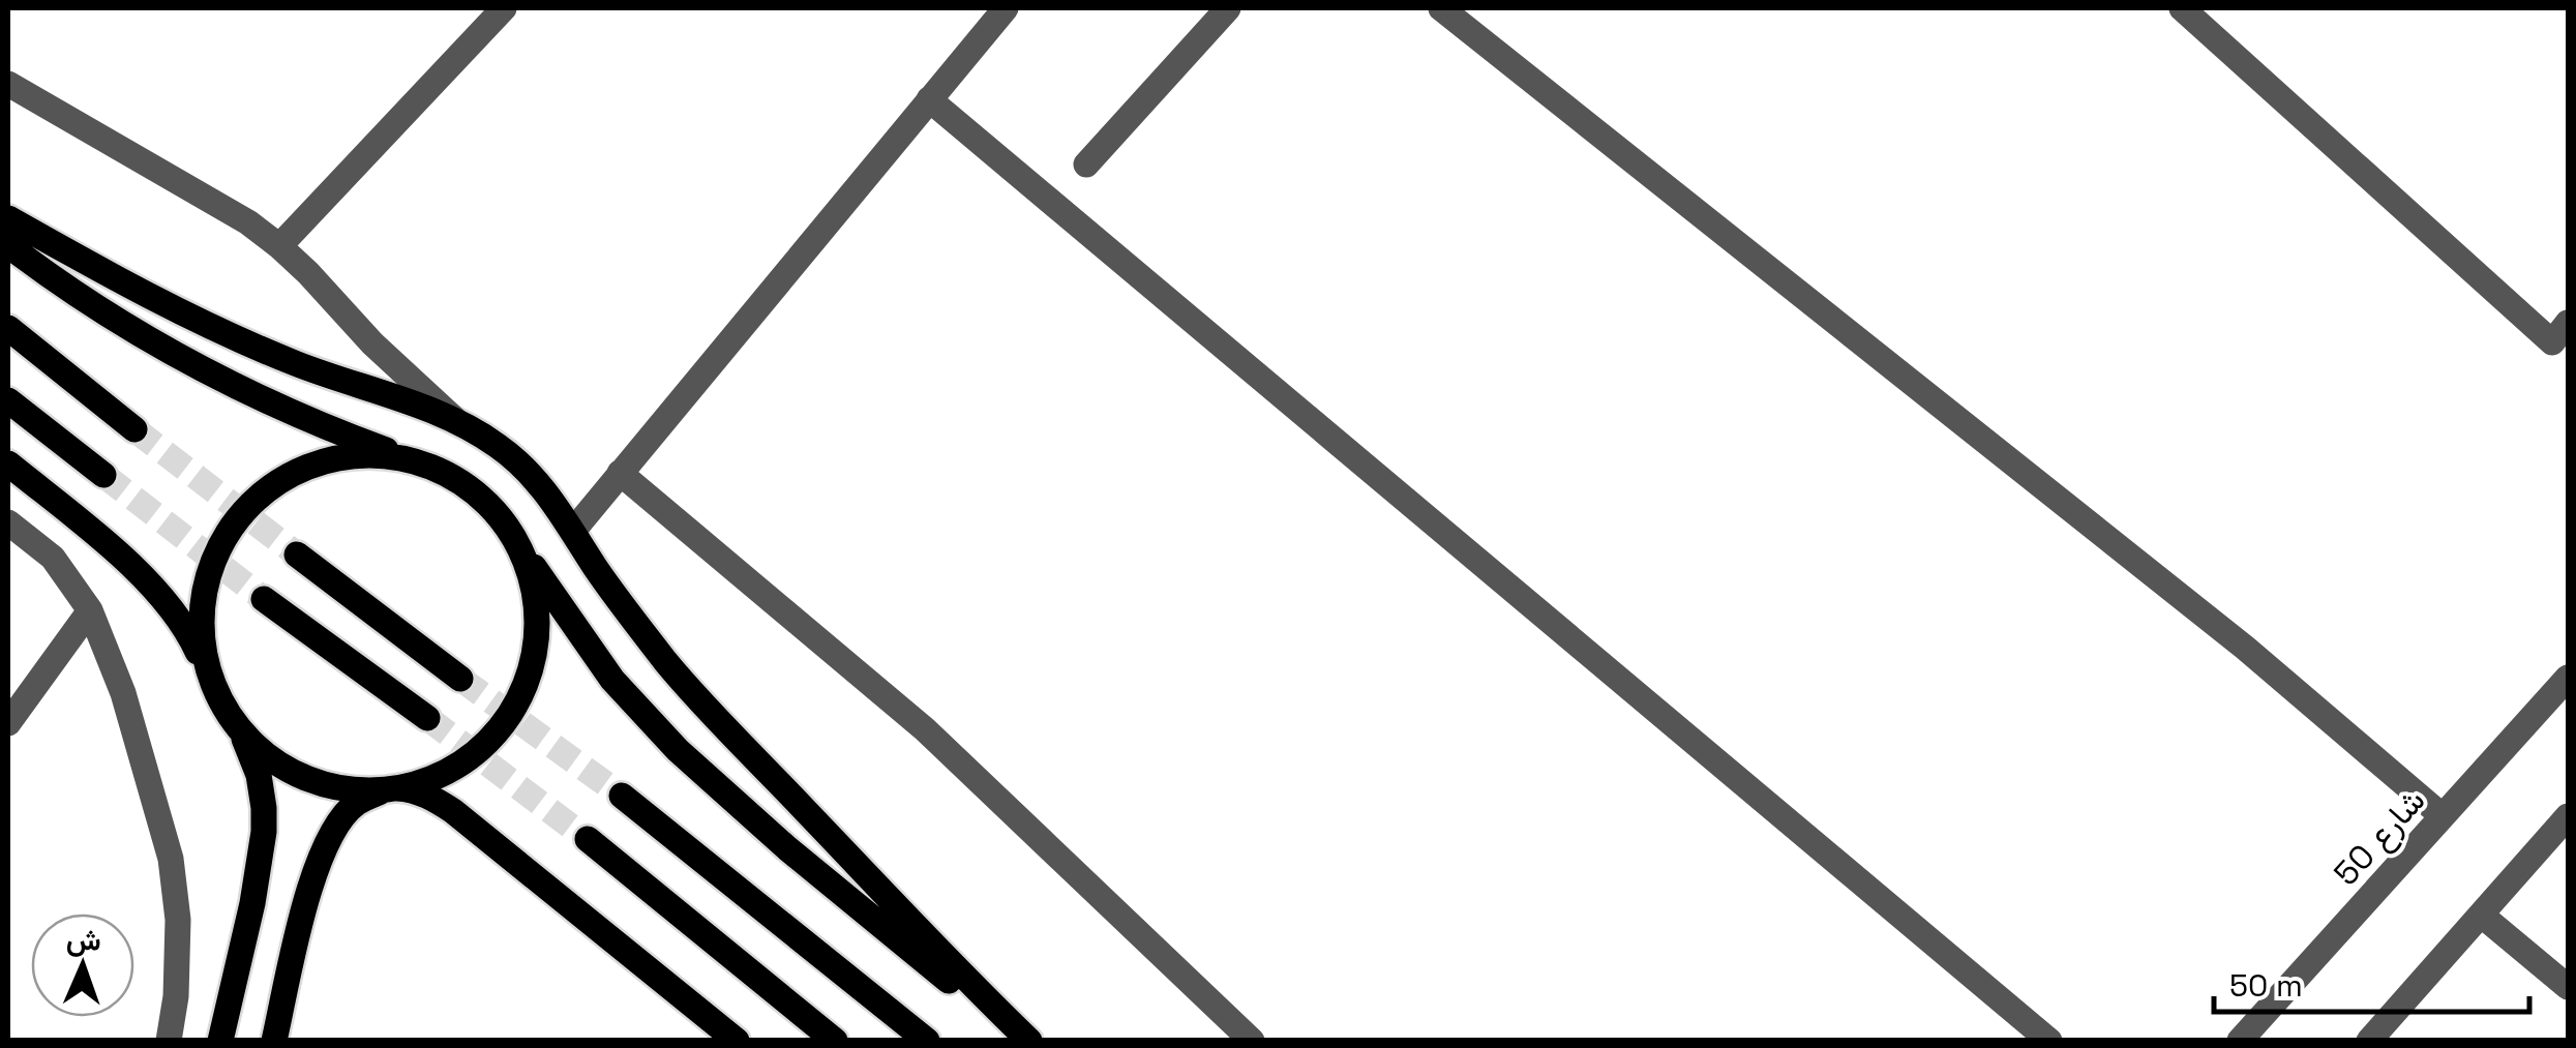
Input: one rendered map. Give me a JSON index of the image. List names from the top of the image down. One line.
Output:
{"streets":{"street":["شارع 50"]},"scale_bar":"50 m","north":"top"}
